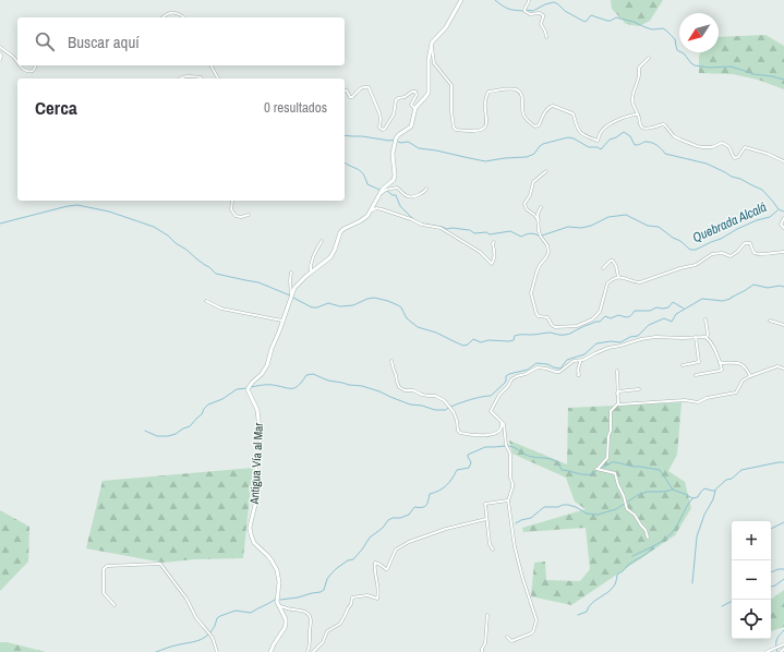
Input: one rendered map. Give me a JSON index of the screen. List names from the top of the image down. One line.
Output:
{"streets":{"main road":["Antigua Vía al Mar"]},"water":["Quebrada Alcalá"],"north":"bottom left","page":{"search":"Buscar aquí","heading":["Cerca","0 resultados"],"map_buttons":["+","−"]}}
